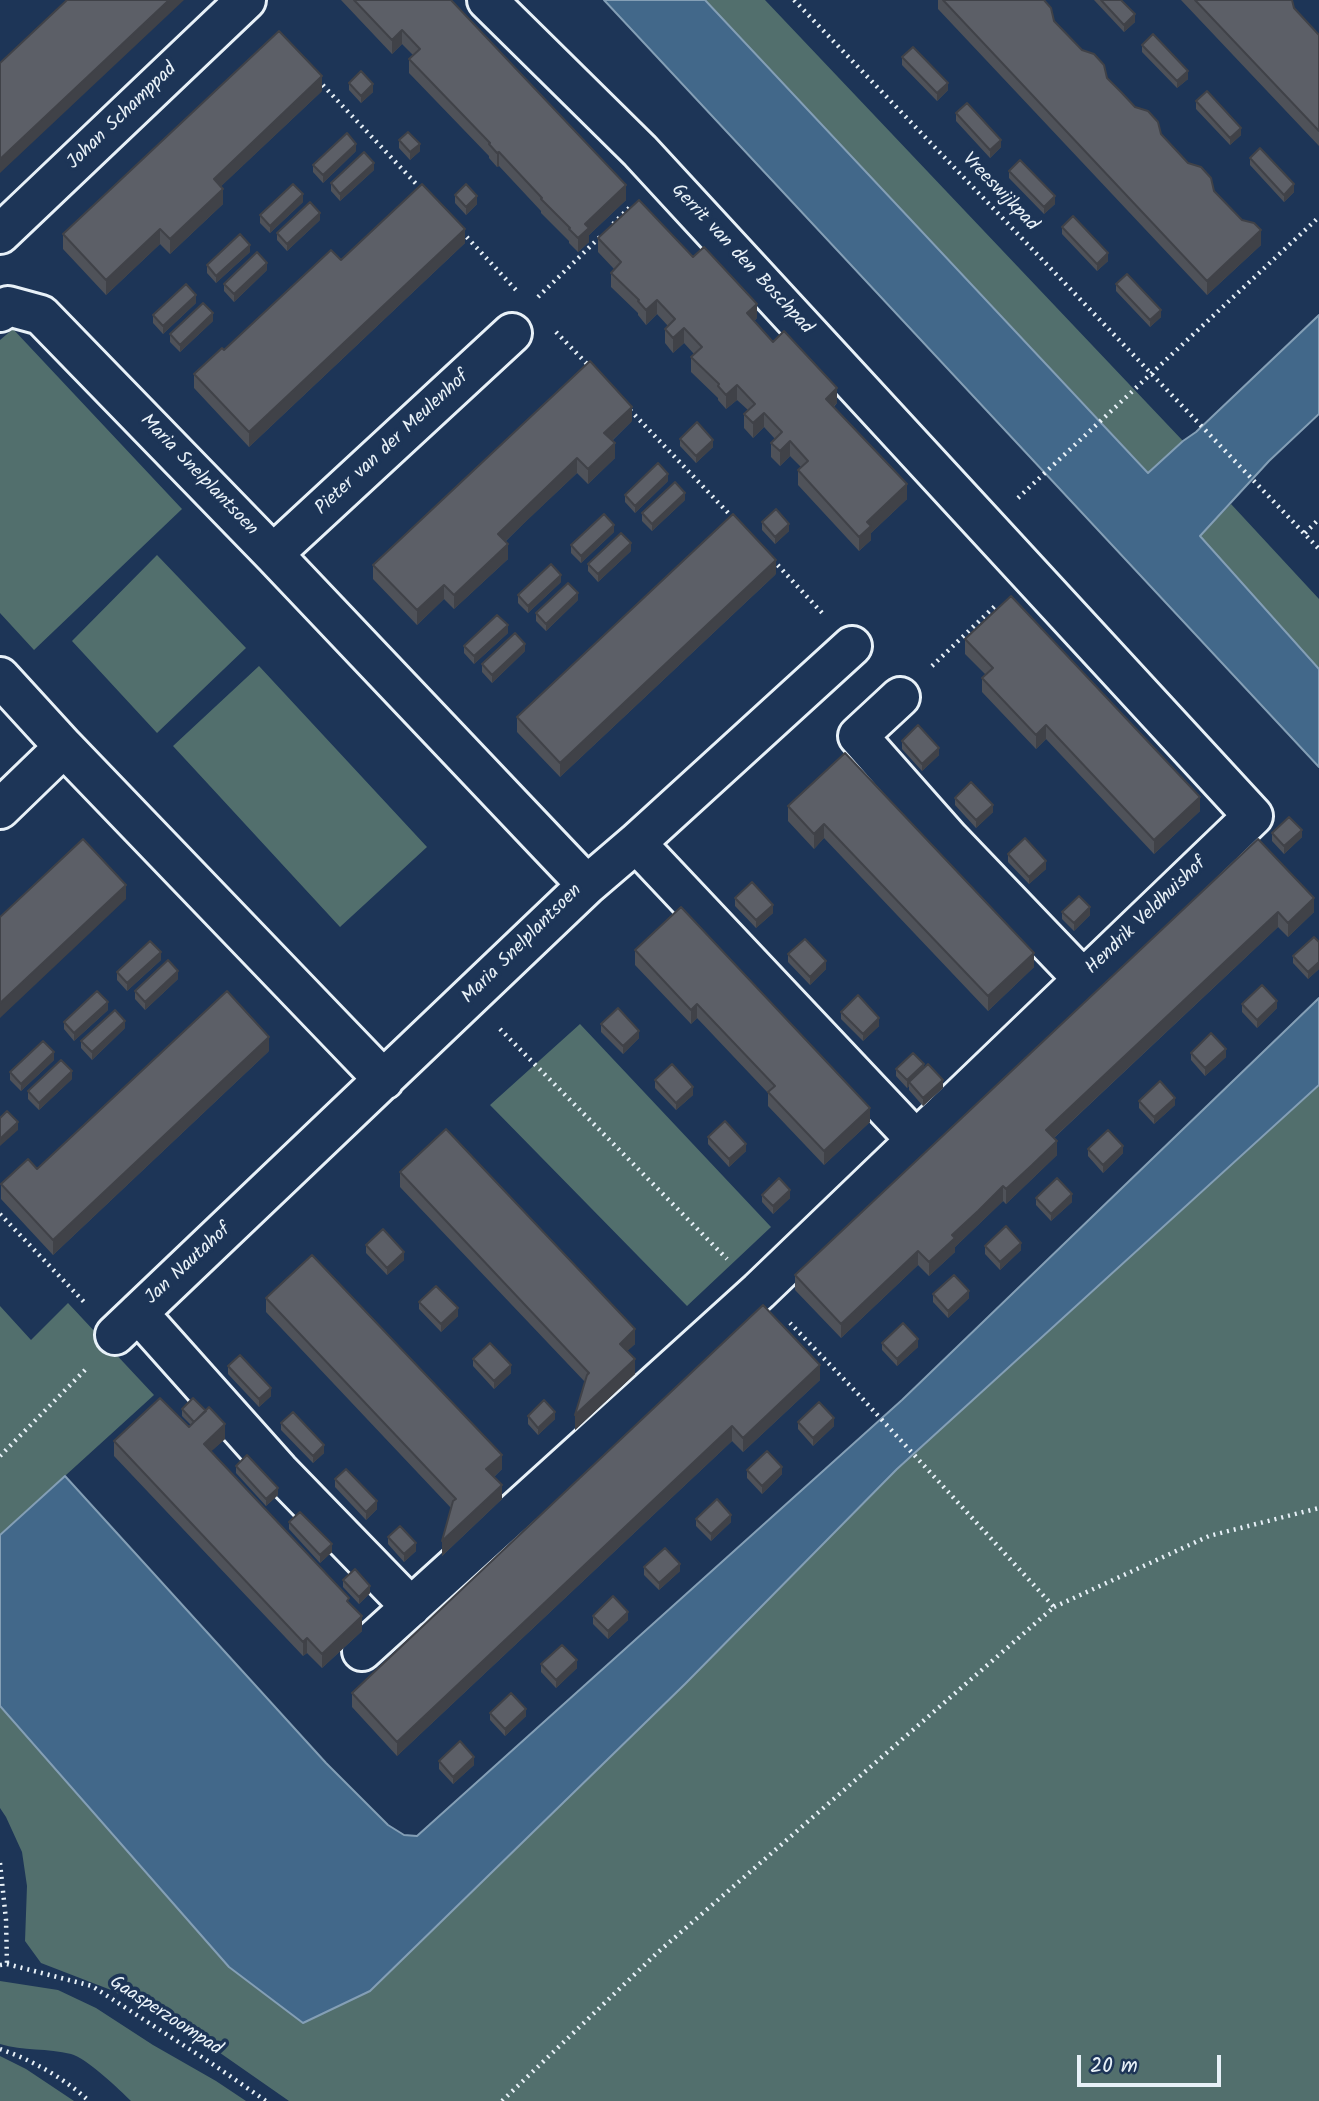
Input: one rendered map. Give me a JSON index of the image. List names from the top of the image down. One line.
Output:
{"streets":{"street":["Johan Schamppad","Gerrit van den Boschpad","Pieter van der Meulenhof","Maria Snelplantsoen","Hendrik Veldhuishof","Jan Nautahof"],"path":["Vreeswijkpad","Gaasperzoompad"]},"crossings":[["Gerrit van den Boschpad","Hendrik Veldhuishof"],["Pieter van der Meulenhof","Maria Snelplantsoen"],["Maria Snelplantsoen","Jan Nautahof"]],"scale_bar":"20 m"}
